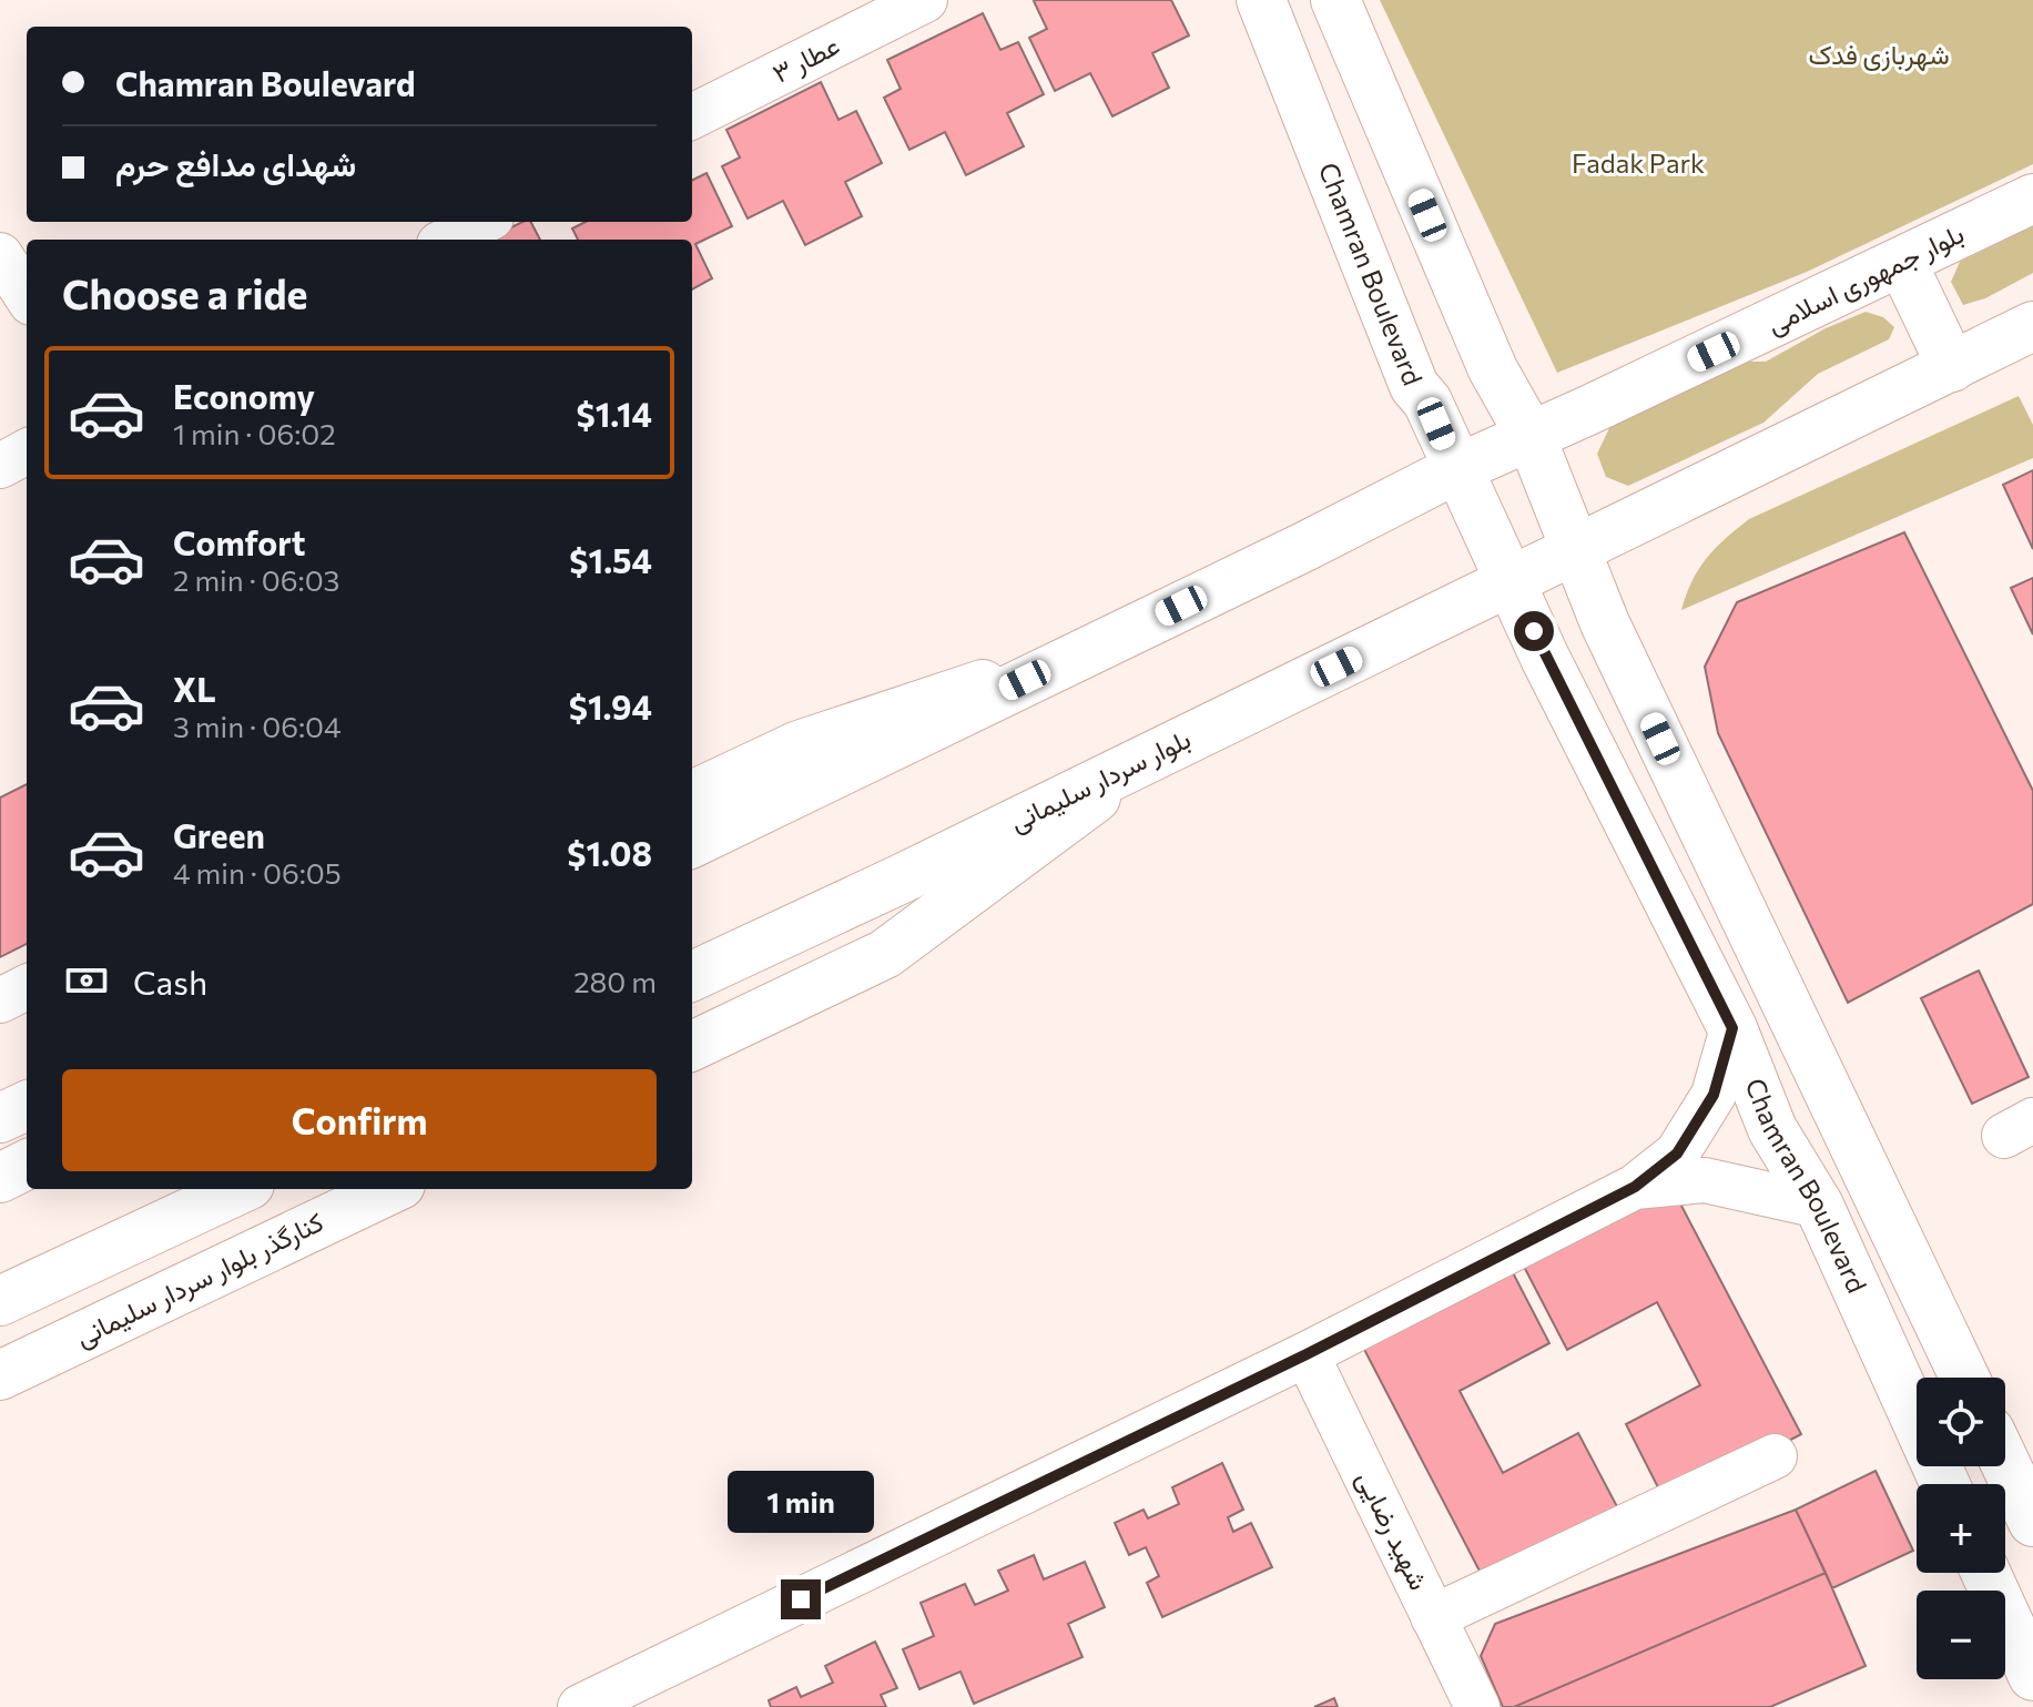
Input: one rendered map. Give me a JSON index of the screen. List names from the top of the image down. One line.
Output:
{"streets":{"main road":["Chamran Boulevard","بلوار جمهوری اسلامی","بلوار سردار سلیمانی","کنارگذر بلوار سردار سلیمانی"],"street":["عطار ۳","شهید رضایی"]},"crossings":[["Chamran Boulevard","بلوار جمهوری اسلامی"],["Chamran Boulevard","بلوار سردار سلیمانی"]],"parks":["شهربازی فدک","Fadak Park"],"page":{"banner":["Chamran Boulevard","شهدای مدافع حرم"],"heading":"Choose a ride","list":[{"name":"Economy","note":"1 min · 06:02","value":"$1.14"},{"name":"Comfort","note":"2 min · 06:03","value":"$1.54"},{"name":"XL","note":"3 min · 06:04","value":"$1.94"},{"name":"Green","note":"4 min · 06:05","value":"$1.08"}],"pay":["Cash","280 m"],"buttons":"Confirm","map_buttons":["+","−"],"bubble":"1 min"}}
